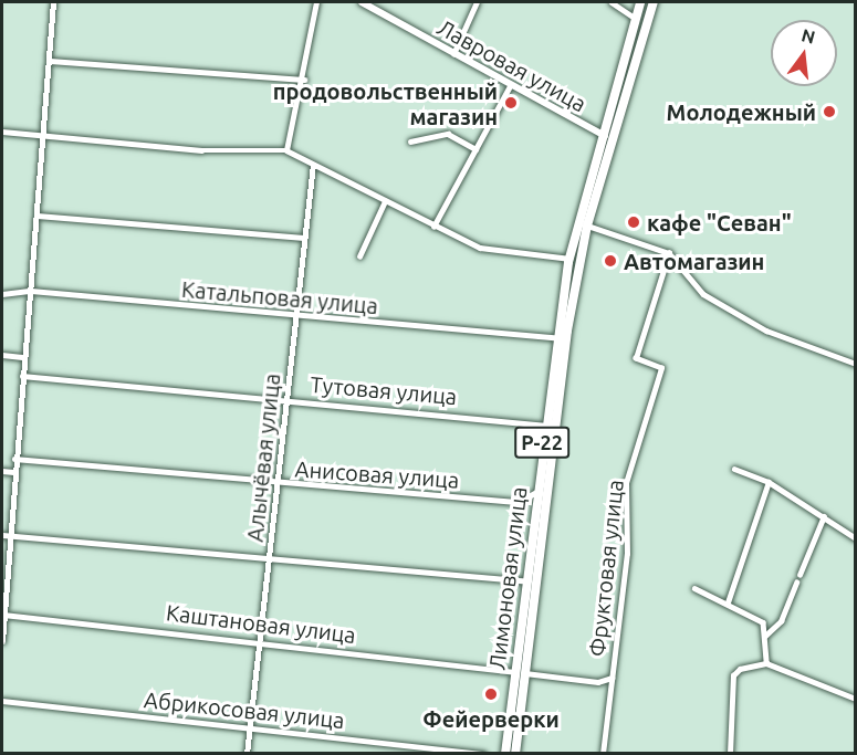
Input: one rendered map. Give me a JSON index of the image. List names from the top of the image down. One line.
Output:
{"streets":{"highway":["Р-22","Лимоновая улица"],"street":["Лавровая улица","Катальповая улица","Тутовая улица","Алычёвая улица","Анисовая улица","Фруктовая улица","Каштановая улица","Абрикосовая улица"]},"crossings":[["Лавровая улица","Р-22"],["Лавровая улица","Лимоновая улица"],["Катальповая улица","Алычёвая улица"],["Катальповая улица","Лимоновая улица"],["Тутовая улица","Алычёвая улица"],["Тутовая улица","Лимоновая улица"],["Р-22","Лимоновая улица"],["Алычёвая улица","Анисовая улица"],["Алычёвая улица","Каштановая улица"],["Алычёвая улица","Абрикосовая улица"],["Анисовая улица","Лимоновая улица"],["Лимоновая улица","Каштановая улица"]],"places":["продовольственный магазин","Молодежный","кафе \"Севан\"","Автомагазин","Фейерверки"],"north":"top"}
